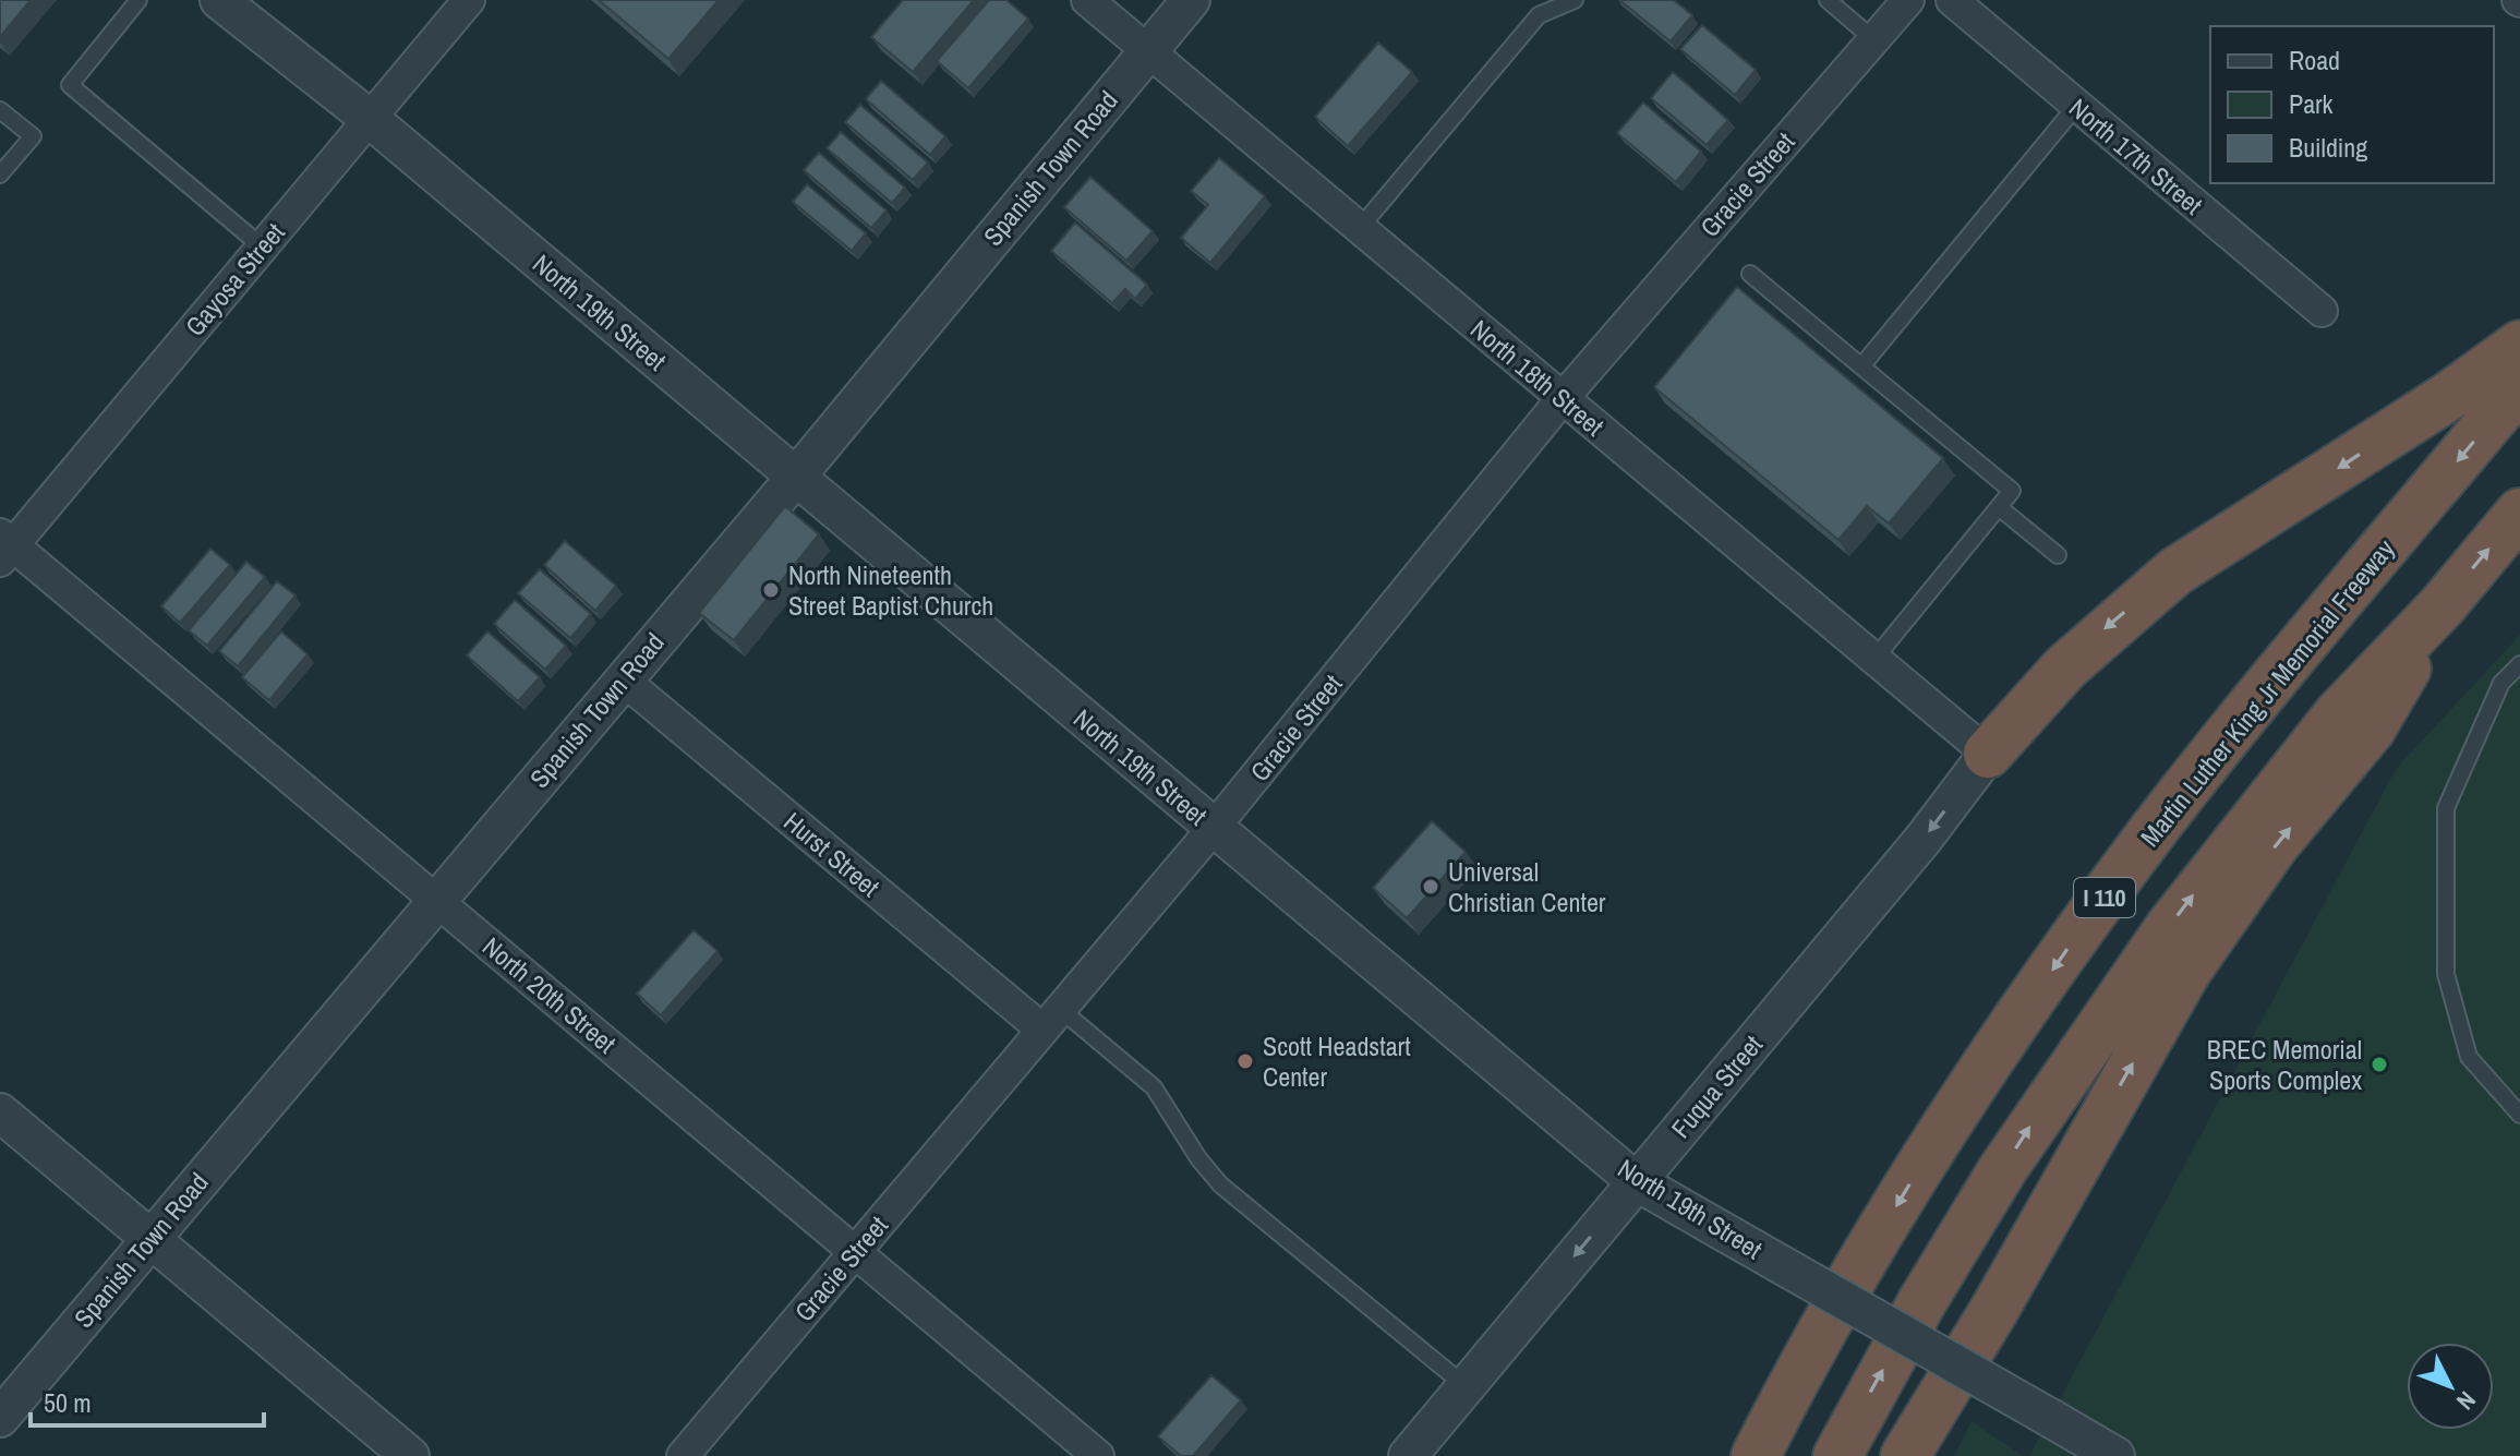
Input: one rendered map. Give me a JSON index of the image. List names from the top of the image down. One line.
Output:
{"streets":{"highway":["Martin Luther King Jr Memorial Freeway","I 110"],"street":["North 17th Street","Spanish Town Road","Gracie Street","Gayosa Street","North 19th Street","North 18th Street","Hurst Street","North 20th Street","Fuqua Street"]},"crossings":[["Spanish Town Road","North 19th Street"],["Spanish Town Road","North 18th Street"],["Spanish Town Road","Hurst Street"],["Spanish Town Road","North 20th Street"],["Gracie Street","North 19th Street"],["Gracie Street","North 18th Street"],["Gracie Street","Hurst Street"],["Gracie Street","North 20th Street"],["Gayosa Street","North 19th Street"],["Gayosa Street","North 20th Street"],["North 19th Street","Fuqua Street"],["North 18th Street","Fuqua Street"]],"one_way":["Fuqua Street"],"places":["North Nineteenth Street Baptist Church","Universal Christian Center","Scott Headstart Center","BREC Memorial Sports Complex"],"legend":["Road","Park","Building"],"scale_bar":"50 m","north":"bottom right"}
